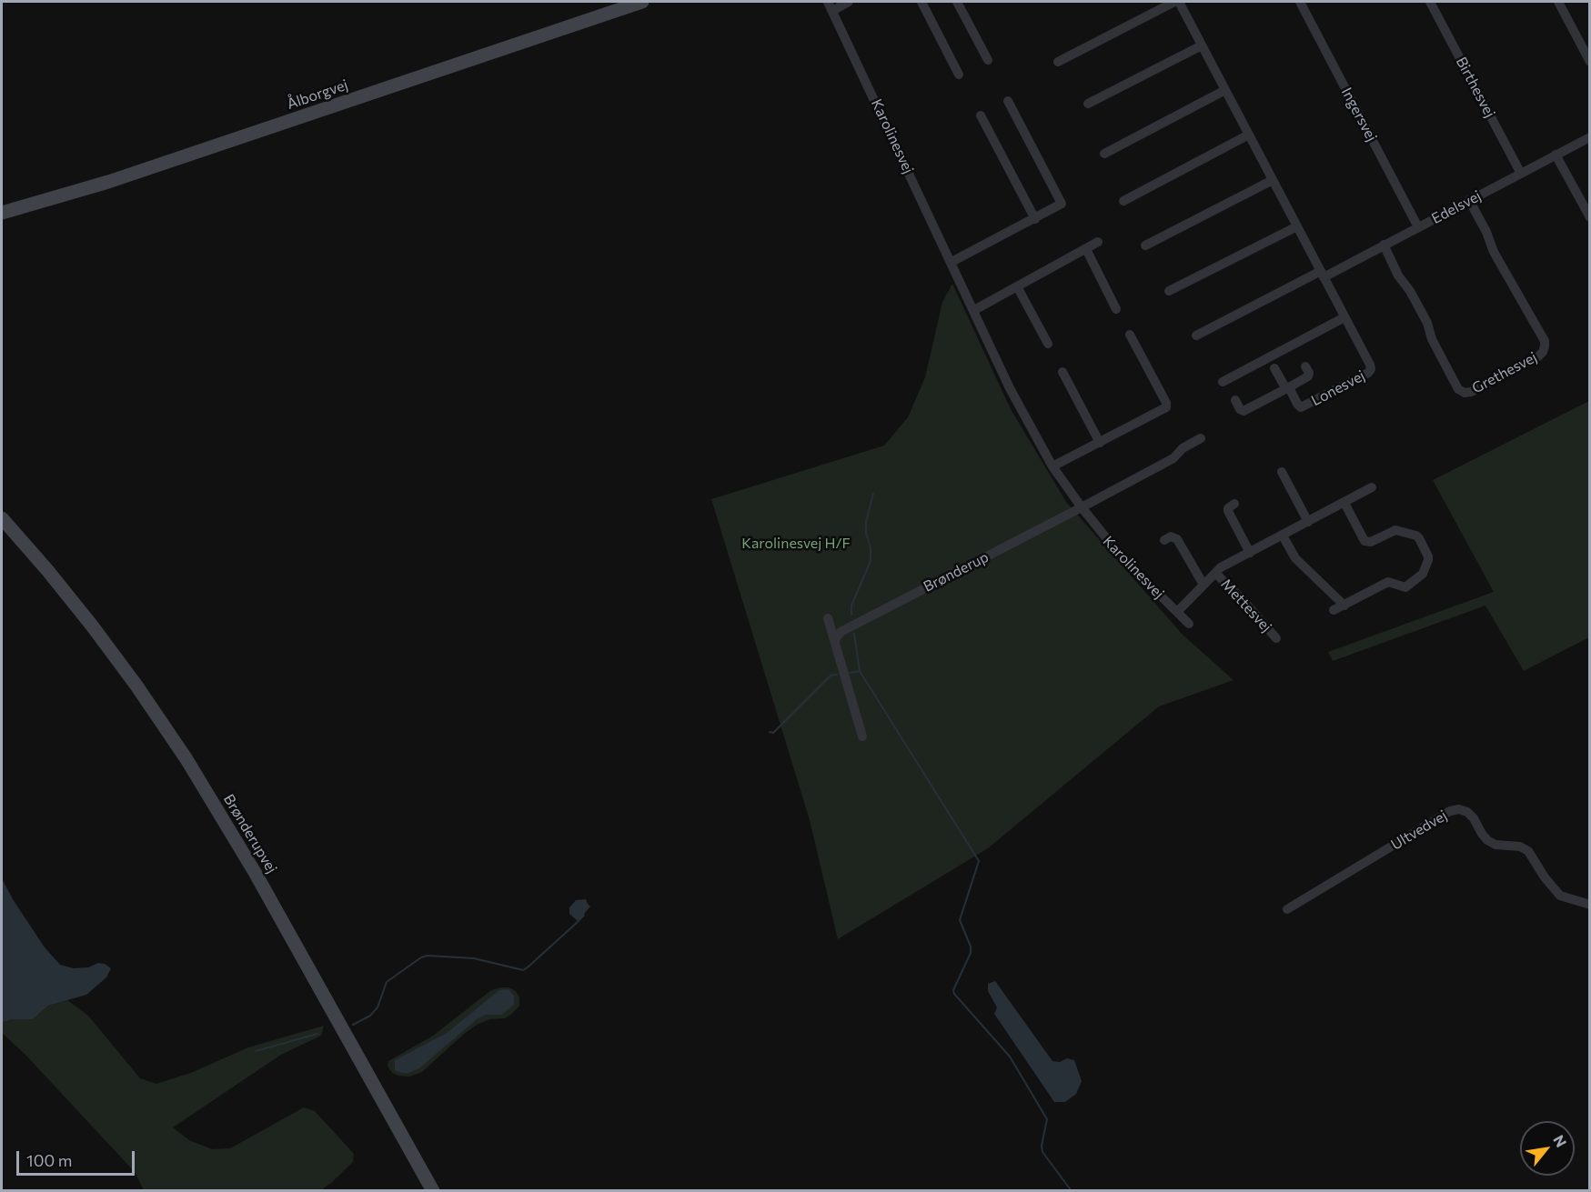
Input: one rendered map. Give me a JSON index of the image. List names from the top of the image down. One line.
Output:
{"streets":{"street":["Birthesvej","Ålborgvej","Ingersvej","Karolinesvej","Edelsvej","Grethesvej","Lonesvej","Brønderup","Mettesvej","Ultvedvej","Brønderupvej"]},"crossings":[["Birthesvej","Edelsvej"],["Ingersvej","Edelsvej"],["Karolinesvej","Brønderup"],["Karolinesvej","Mettesvej"],["Edelsvej","Grethesvej"],["Edelsvej","Lonesvej"]],"parks":["Karolinesvej H/F"],"scale_bar":"100 m","north":"top right"}
